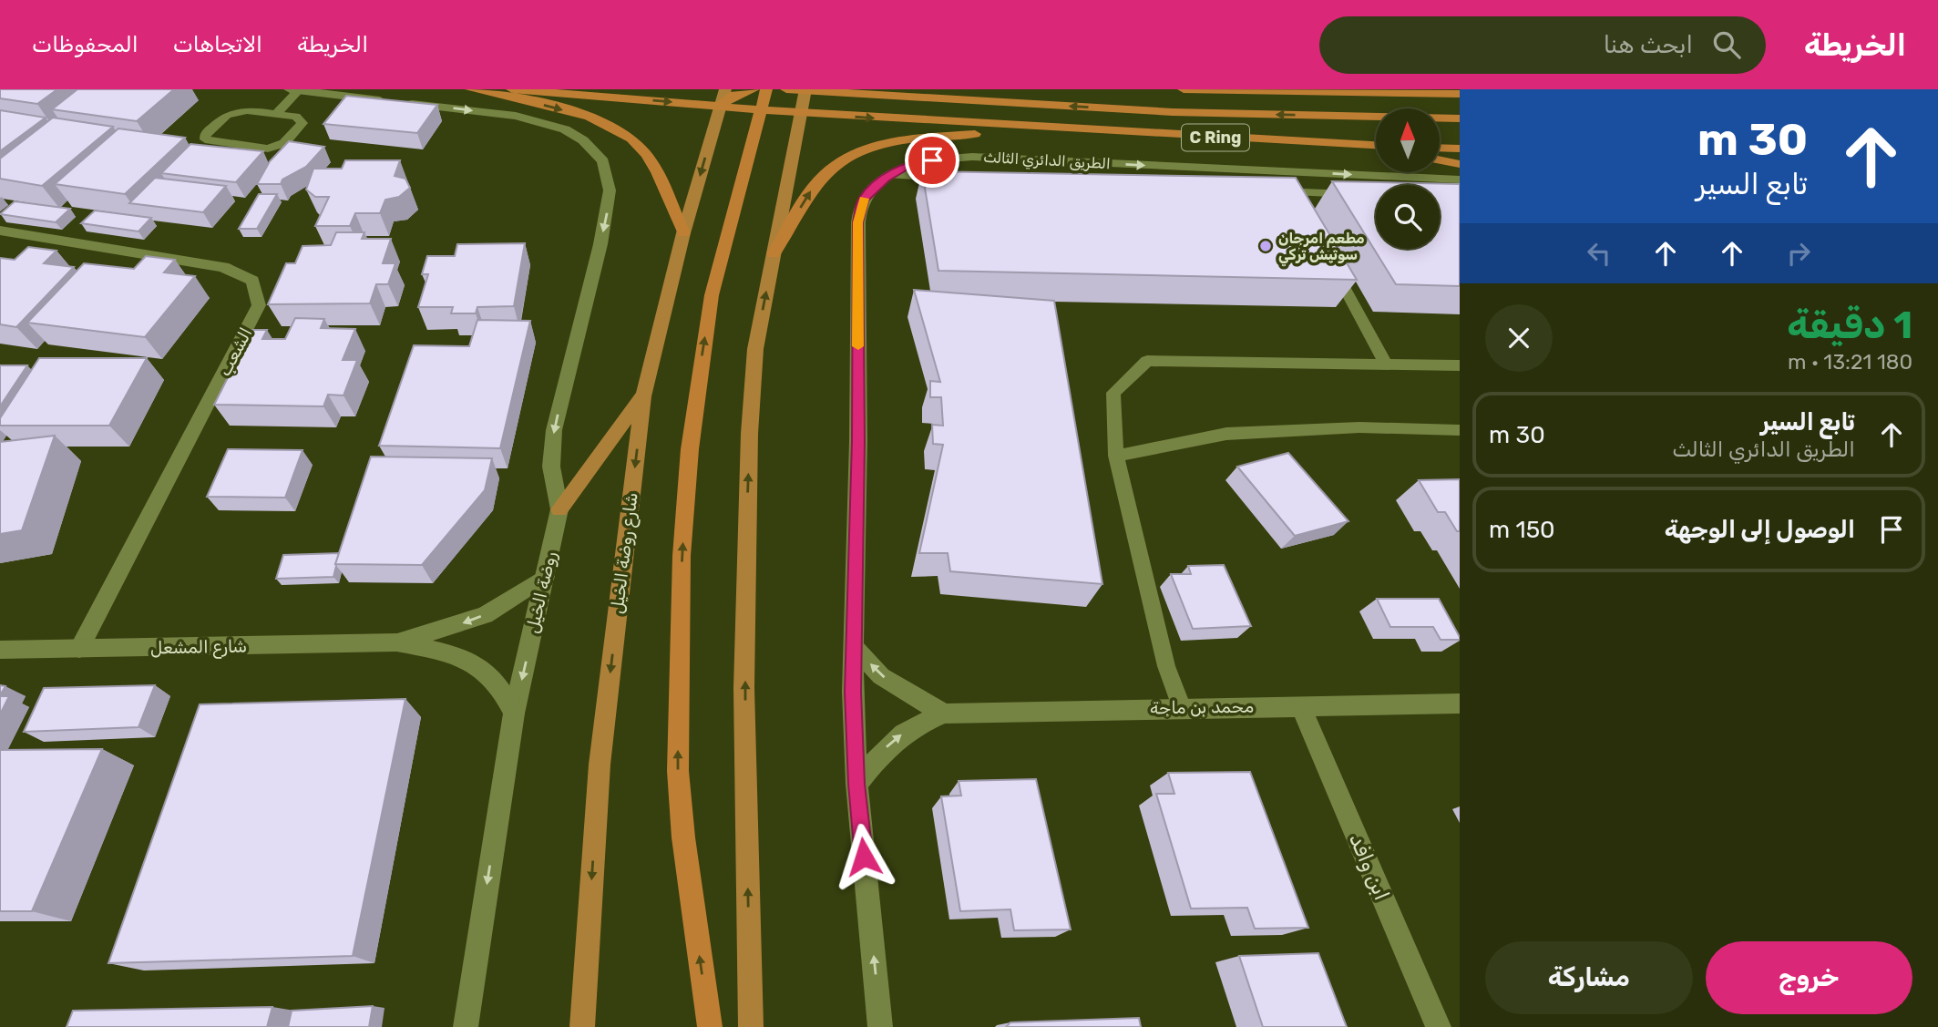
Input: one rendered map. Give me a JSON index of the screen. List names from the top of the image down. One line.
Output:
{"streets":{"highway":["C Ring","الطريق الدائري الثالث"],"main road":["شارع روضة الخيل"],"street":["الشعب","روضة الخيل","شارع المشعل","محمد بن ماجة","ابن وافد"]},"crossings":[["الطريق الدائري الثالث","شارع روضة الخيل"],["الشعب","شارع المشعل"],["روضة الخيل","شارع المشعل"],["محمد بن ماجة","ابن وافد"]],"places":["مطعم امرجان سوتيش تركي"],"north":"top","page":{"header":"الخريطة","search":"ابحث هنا","nav":["الخريطة","الاتجاهات","المحفوظات"],"turn":["30 m","تابع السير"],"heading":["1 دقيقة","180 m · 13:21"],"list":[{"name":"تابع السير","note":"الطريق الدائري الثالث","value":"30 m"},{"name":"الوصول إلى الوجهة","value":"150 m"}],"buttons":["خروج","مشاركة"]}}
